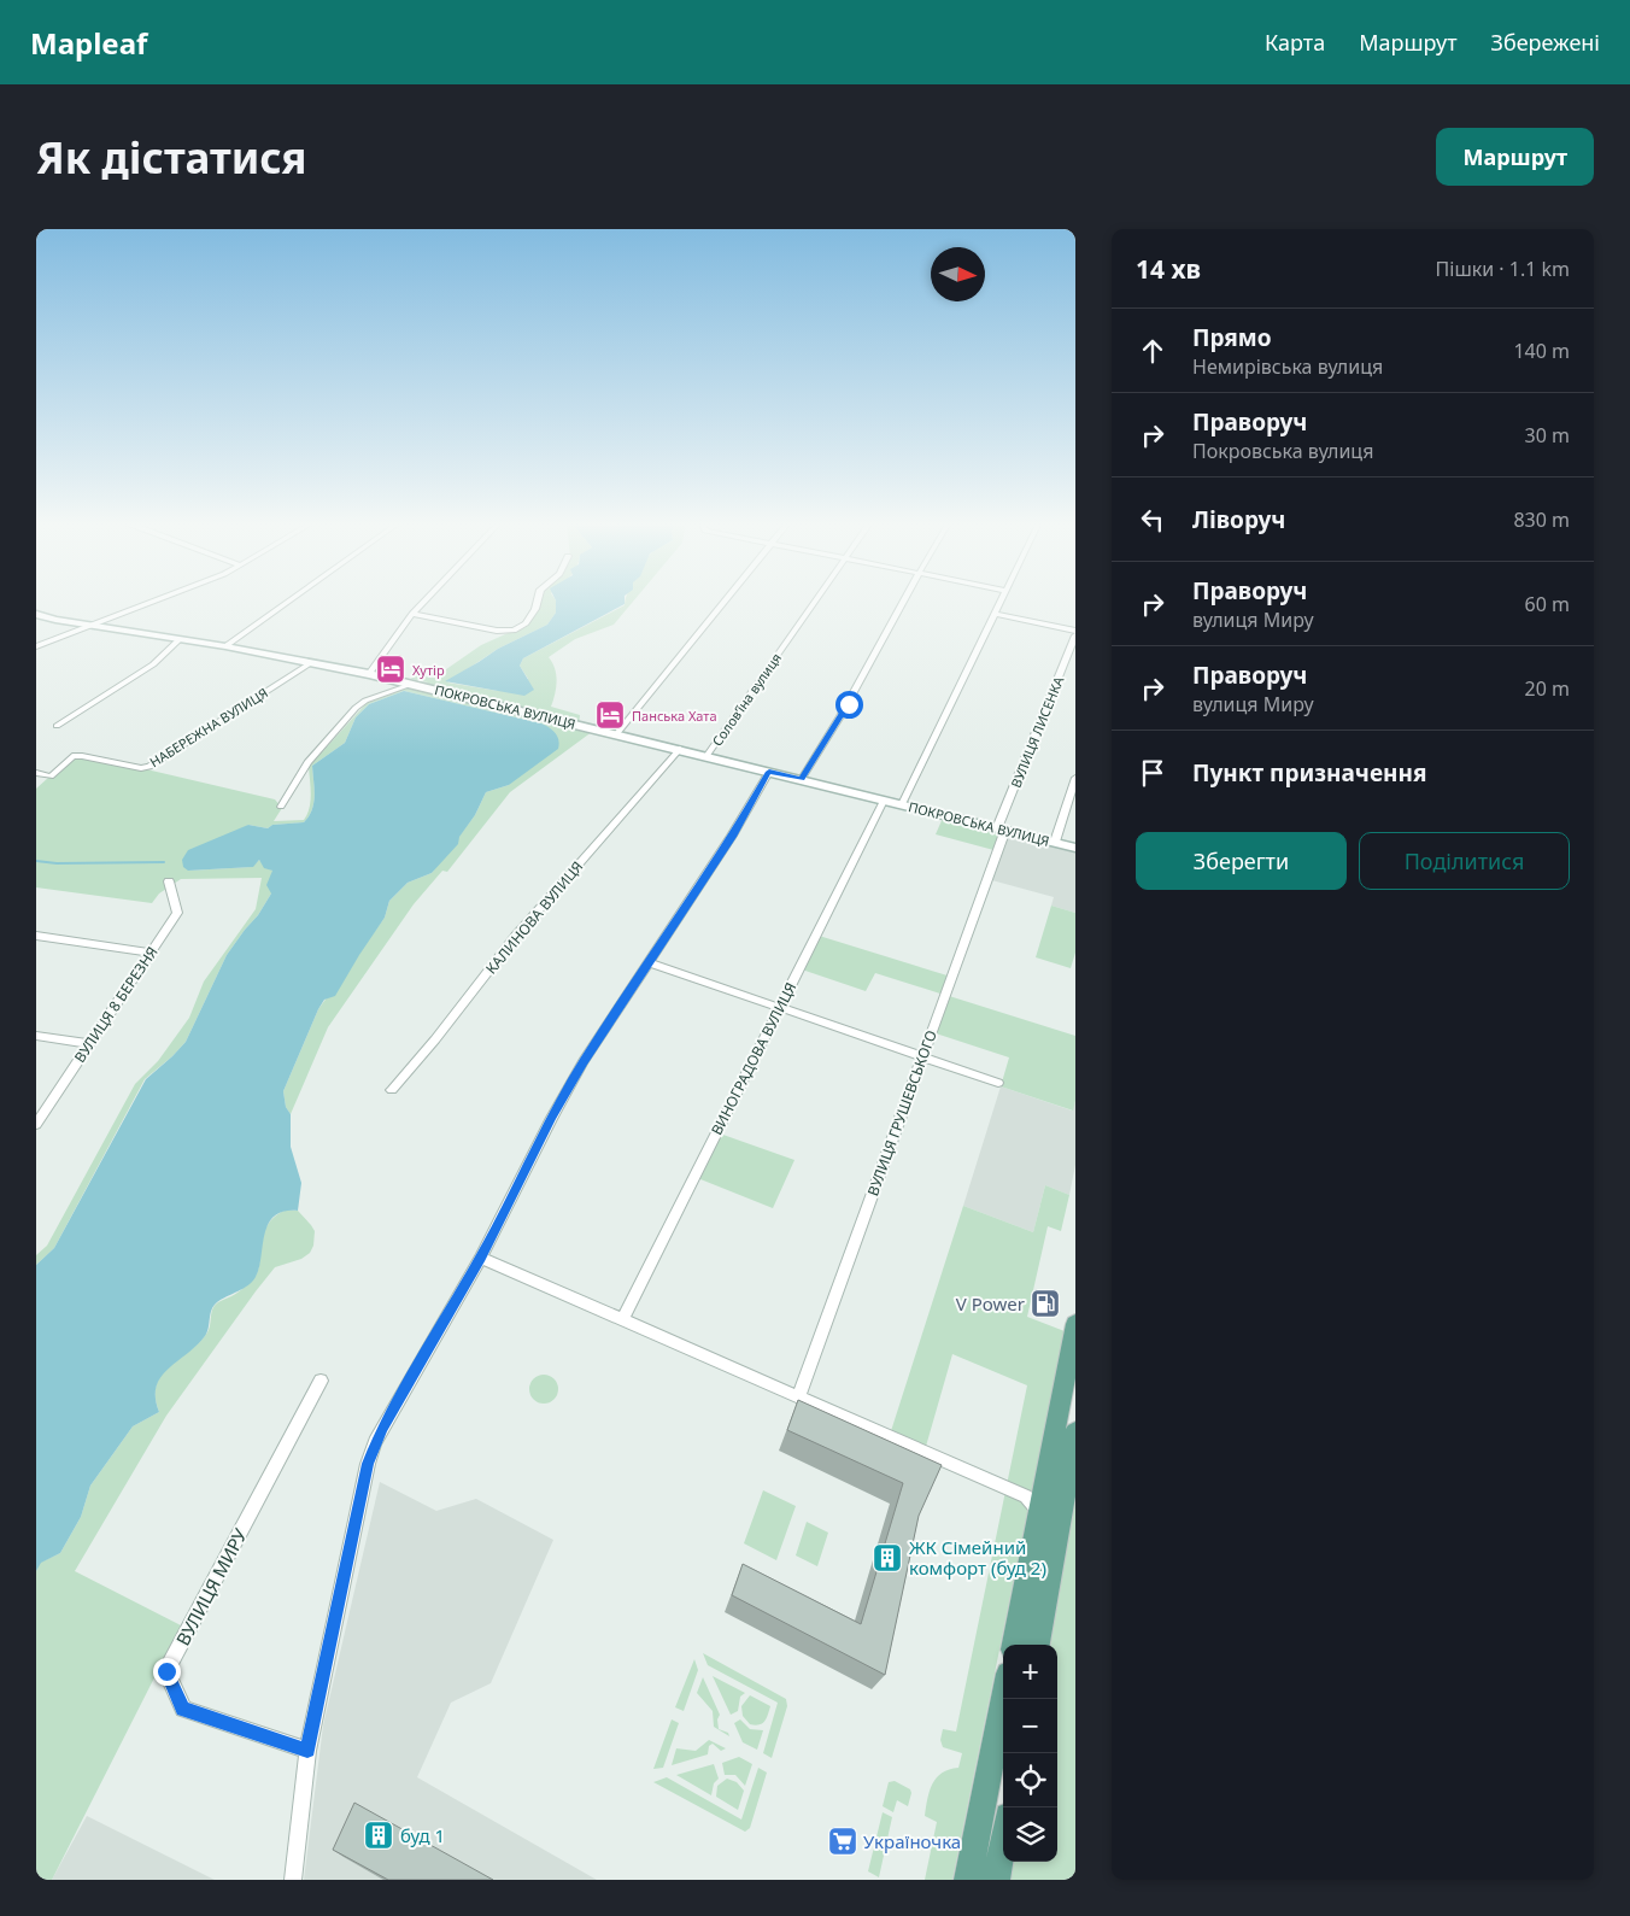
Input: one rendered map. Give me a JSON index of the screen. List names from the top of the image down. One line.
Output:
{"streets":{"street":["Соловʼїна вулиця","ПОКРОВСЬКА ВУЛИЦЯ","НАБЕРЕЖНА ВУЛИЦЯ","ВУЛИЦЯ ЛИСЕНКА","КАЛИНОВА ВУЛИЦЯ","ВУЛИЦЯ 8 БЕРЕЗНЯ","ВИНОГРАДОВА ВУЛИЦЯ","ВУЛИЦЯ ГРУШЕВСЬКОГО","ВУЛИЦЯ МИРУ"]},"crossings":[["Соловʼїна вулиця","ПОКРОВСЬКА ВУЛИЦЯ"],["ПОКРОВСЬКА ВУЛИЦЯ","НАБЕРЕЖНА ВУЛИЦЯ"],["ПОКРОВСЬКА ВУЛИЦЯ","ВУЛИЦЯ ЛИСЕНКА"],["ПОКРОВСЬКА ВУЛИЦЯ","КАЛИНОВА ВУЛИЦЯ"],["ПОКРОВСЬКА ВУЛИЦЯ","ВИНОГРАДОВА ВУЛИЦЯ"],["ПОКРОВСЬКА ВУЛИЦЯ","ВУЛИЦЯ ГРУШЕВСЬКОГО"],["ВУЛИЦЯ ЛИСЕНКА","ВУЛИЦЯ ГРУШЕВСЬКОГО"]],"places":{"hotel":["Хутір","Панська Хата"],"fuel station":["V Power"],"building":["ЖК Сімейний комфорт (буд 2)","буд 1"],"supermarket":["Україночка"]},"north":"right","page":{"header":"Mapleaf","nav":["Карта","Маршрут","Збережені"],"buttons":["Маршрут",["Зберегти","Поділитися"]],"title":"Як дістатися","heading":["14 хв","Пішки · 1.1 km"],"list":[["Прямо","Немирівська вулиця","140 m"],["Праворуч","Покровська вулиця","30 m"],["Ліворуч","830 m"],["Праворуч","вулиця Миру","60 m"],["Праворуч","вулиця Миру","20 m"],"Пункт призначення"],"map_buttons":["+","−"]}}
